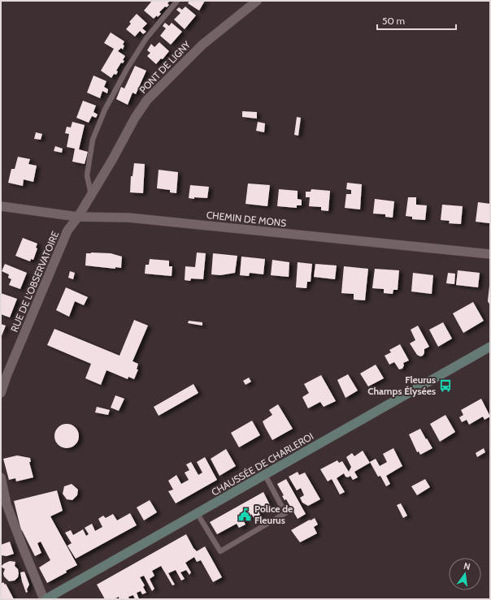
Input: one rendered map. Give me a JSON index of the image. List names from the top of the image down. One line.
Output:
{"streets":{"main road":["CHAUSSÉE DE CHARLEROI"],"street":["PONT DE LIGNY","CHEMIN DE MONS","RUE DE L'OBSERVATOIRE"]},"crossings":[["PONT DE LIGNY","CHEMIN DE MONS"],["PONT DE LIGNY","RUE DE L'OBSERVATOIRE"],["CHEMIN DE MONS","RUE DE L'OBSERVATOIRE"]],"places":{"bus stop":["Fleurus Champs Élysées"],"public building":["Police de Fleurus"]},"scale_bar":"50 m","north":"top"}
